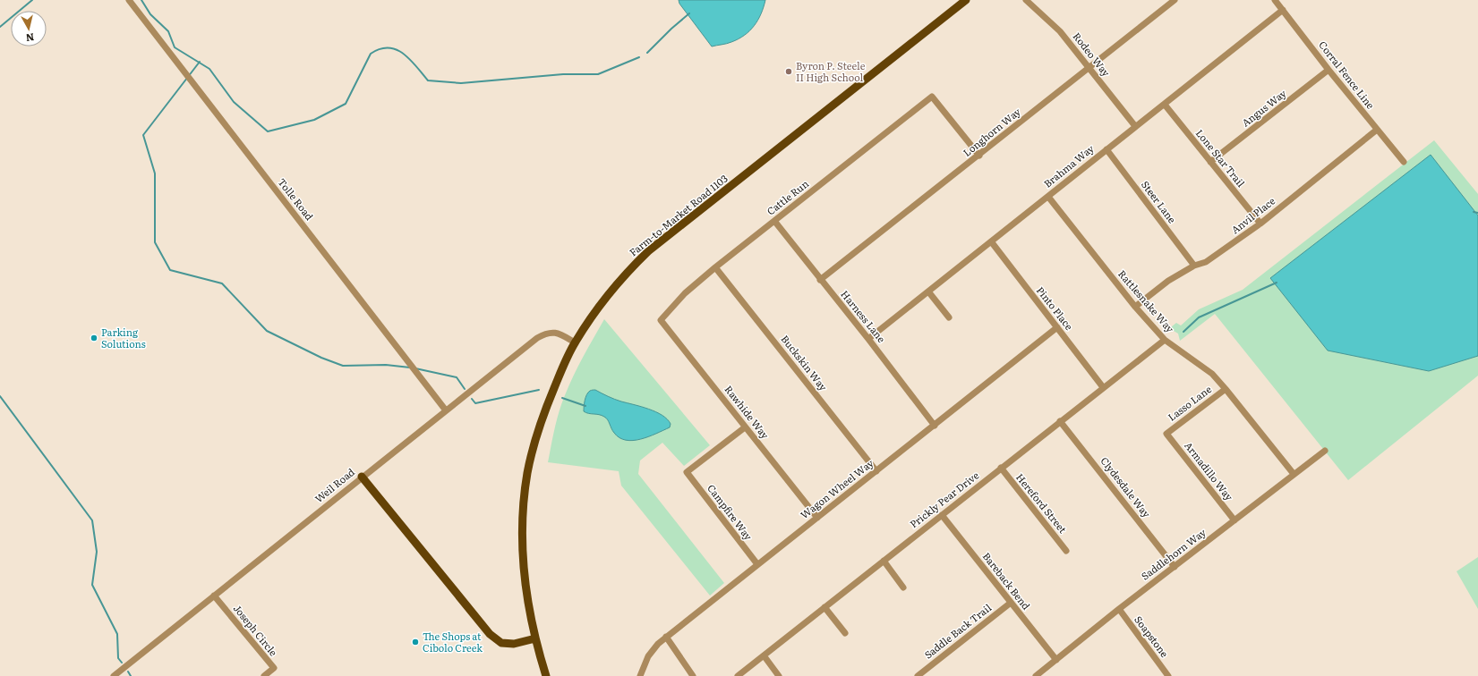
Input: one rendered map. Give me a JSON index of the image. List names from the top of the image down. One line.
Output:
{"streets":{"main road":["Farm-to-Market Road 1103"],"street":["Rodeo Way","Corral Fence Line","Angus Way","Longhorn Way","Lone Star Trail","Brahma Way","Cattle Run","Tolle Road","Steer Lane","Anvil Place","Rattlesnake Way","Pinto Place","Harness Lane","Buckskin Way","Lasso Lane","Rawhide Way","Armadillo Way","Weil Road","Clydesdale Way","Wagon Wheel Way","Prickly Pear Drive","Hereford Street","Campfire Way","Saddlehorn Way","Bareback Bend","Joseph Circle","Saddle Back Trail","Soapstone"]},"crossings":[["Rodeo Way","Longhorn Way"],["Rodeo Way","Brahma Way"],["Corral Fence Line","Angus Way"],["Corral Fence Line","Brahma Way"],["Corral Fence Line","Anvil Place"],["Angus Way","Lone Star Trail"],["Longhorn Way","Cattle Run"],["Longhorn Way","Harness Lane"],["Lone Star Trail","Brahma Way"],["Lone Star Trail","Anvil Place"],["Brahma Way","Steer Lane"],["Brahma Way","Rattlesnake Way"],["Brahma Way","Pinto Place"],["Brahma Way","Harness Lane"],["Cattle Run","Harness Lane"],["Cattle Run","Buckskin Way"],["Cattle Run","Rawhide Way"],["Tolle Road","Weil Road"],["Steer Lane","Anvil Place"],["Farm-to-Market Road 1103","Weil Road"],["Anvil Place","Rattlesnake Way"],["Rattlesnake Way","Lasso Lane"],["Rattlesnake Way","Prickly Pear Drive"],["Rattlesnake Way","Saddlehorn Way"],["Pinto Place","Wagon Wheel Way"],["Pinto Place","Prickly Pear Drive"],["Harness Lane","Wagon Wheel Way"],["Buckskin Way","Wagon Wheel Way"],["Lasso Lane","Armadillo Way"],["Rawhide Way","Wagon Wheel Way"],["Rawhide Way","Campfire Way"],["Armadillo Way","Saddlehorn Way"],["Weil Road","Joseph Circle"],["Clydesdale Way","Prickly Pear Drive"],["Clydesdale Way","Saddlehorn Way"],["Wagon Wheel Way","Campfire Way"],["Prickly Pear Drive","Hereford Street"],["Prickly Pear Drive","Bareback Bend"],["Saddlehorn Way","Bareback Bend"],["Saddlehorn Way","Soapstone"],["Bareback Bend","Saddle Back Trail"]],"places":["Byron P. Steele II High School","Parking Solutions","The Shops at Cibolo Creek"],"north":"bottom"}
